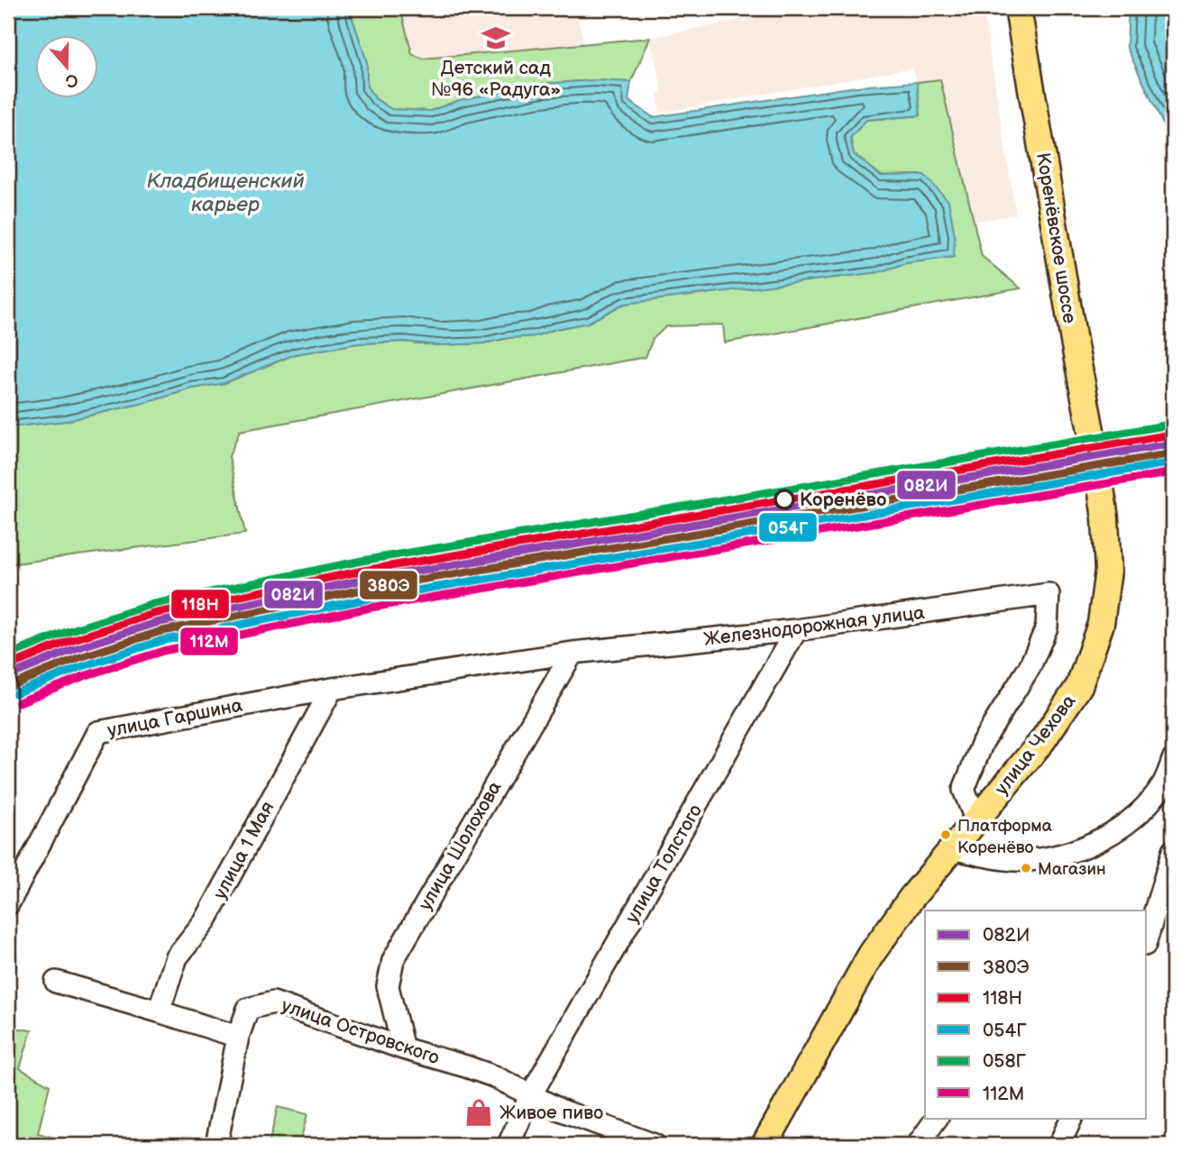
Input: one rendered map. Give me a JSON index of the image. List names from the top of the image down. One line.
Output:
{"streets":{"main road":["Коренёвское шоссе","улица Чехова"],"street":["Железнодорожная улица","улица Гаршина","улица Шолохова","улица 1 Мая","улица Толстого","улица Островского"]},"crossings":[["Коренёвское шоссе","улица Чехова"],["Железнодорожная улица","улица Гаршина"],["Железнодорожная улица","улица Чехова"],["Железнодорожная улица","улица Шолохова"],["Железнодорожная улица","улица 1 Мая"],["Железнодорожная улица","улица Толстого"],["улица Гаршина","улица 1 Мая"],["улица Шолохова","улица Островского"],["улица Толстого","улица Островского"]],"water":["Кладбищенский карьер"],"places":{"school or university":["Детский сад №96 «Радуга»"],"other":["Коренёво","Платформа Коренёво","Магазин"],"shop":["Живое пиво"]},"lines":["transit line 058Г","transit line 118Н","transit line 082И","transit line 380Э","transit line 054Г","transit line 112М"],"legend":["082И","380Э","118Н","054Г","058Г","112М"],"north":"bottom"}
